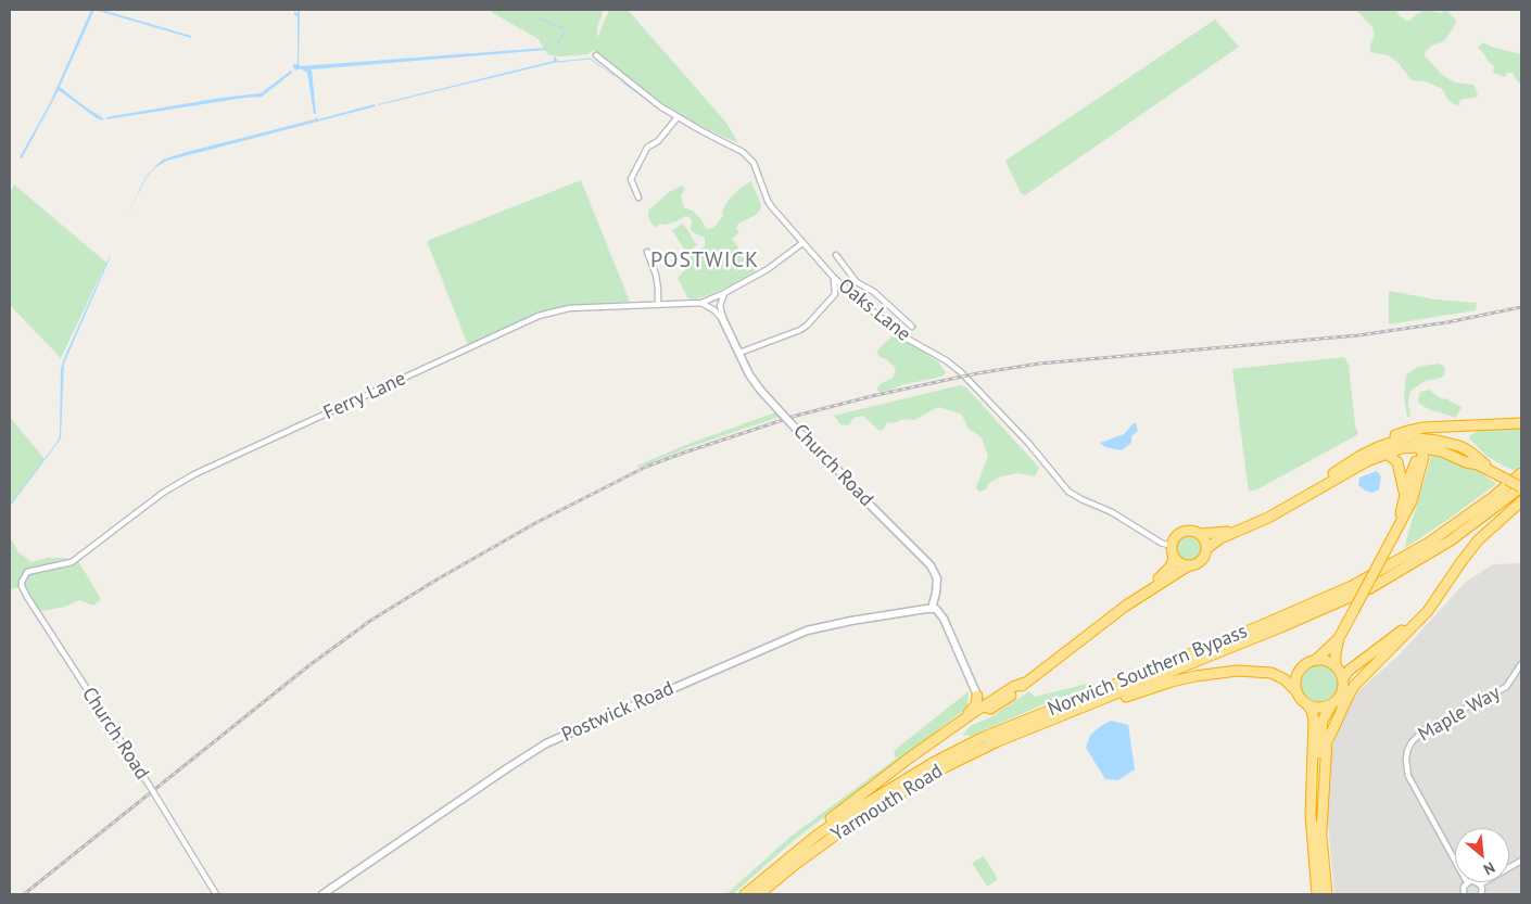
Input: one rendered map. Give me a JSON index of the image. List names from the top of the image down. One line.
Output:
{"streets":{"highway":["Norwich Southern Bypass","Yarmouth Road"],"street":["Oaks Lane","Ferry Lane","Church Road","Postwick Road","Maple Way"]},"crossings":[["Ferry Lane","Church Road"],["Church Road","Postwick Road"],["Norwich Southern Bypass","Yarmouth Road"]],"districts":["POSTWICK"],"north":"bottom right"}
